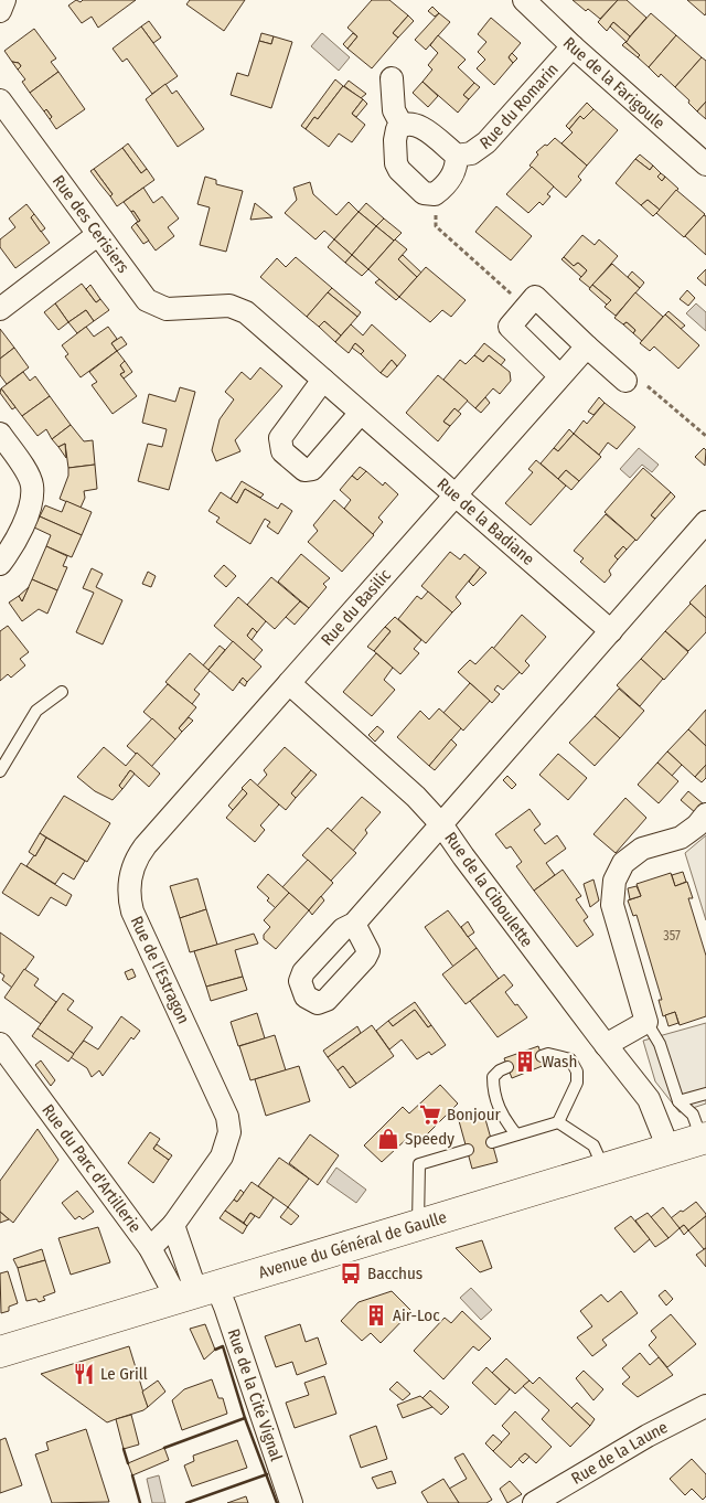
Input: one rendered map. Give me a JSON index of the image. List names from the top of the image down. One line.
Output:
{"streets":{"main road":["Avenue du Général de Gaulle"],"street":["Rue de la Farigoule","Rue du Romarin","Rue des Cerisiers","Rue de la Badiane","Rue du Basilic","Rue de la Ciboulette","Rue de l'Estragon","Rue du Parc d'Artillerie","Rue de la Cité Vignal","Rue de la Laune"]},"crossings":[["Rue de la Farigoule","Rue du Romarin"],["Rue des Cerisiers","Rue de la Badiane"],["Rue de la Badiane","Rue du Basilic"],["Rue de la Badiane","Rue de la Ciboulette"],["Rue du Basilic","Rue de l'Estragon"],["Rue de la Ciboulette","Avenue du Général de Gaulle"],["Rue de l'Estragon","Rue du Parc d'Artillerie"],["Rue du Parc d'Artillerie","Avenue du Général de Gaulle"],["Rue du Parc d'Artillerie","Rue de la Cité Vignal"],["Avenue du Général de Gaulle","Rue de la Cité Vignal"]],"places":{"building":["Wash","Air-Loc"],"supermarket":["Bonjour"],"shop":["Speedy"],"bus stop":["Bacchus"],"restaurant":["Le Grill"]},"house_numbers":["357"]}
